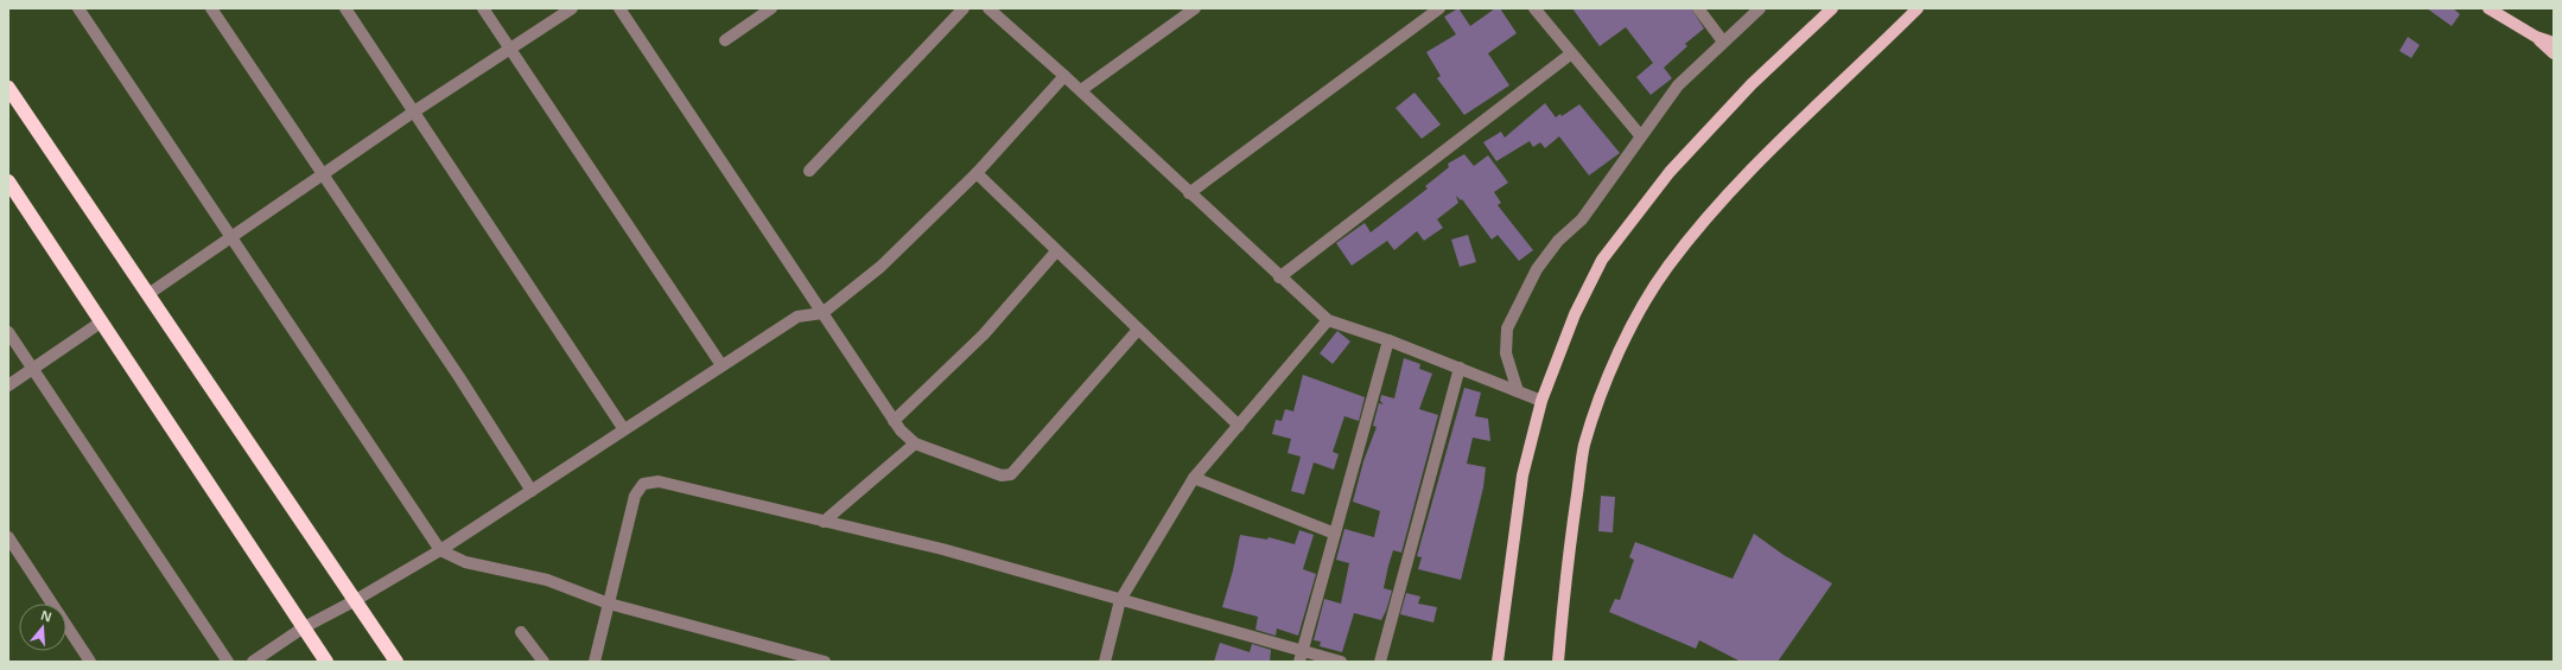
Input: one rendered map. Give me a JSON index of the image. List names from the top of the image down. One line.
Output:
{"north":"top"}
